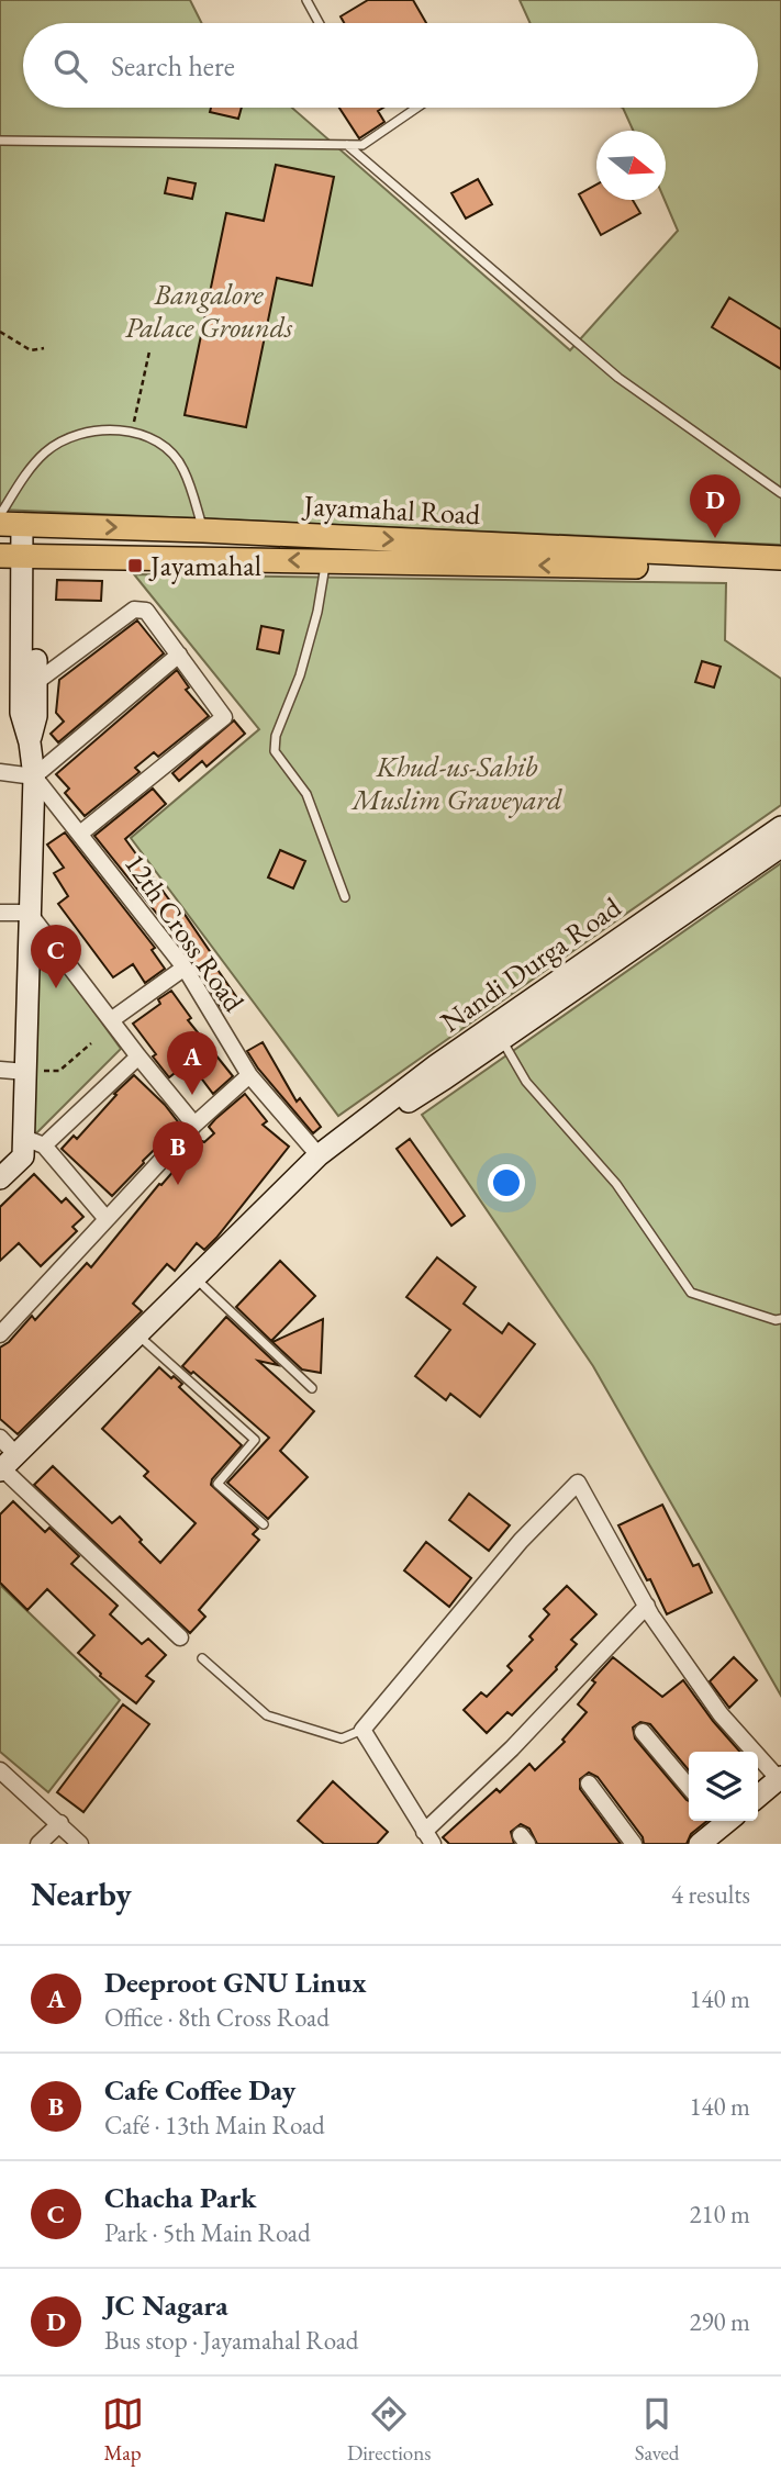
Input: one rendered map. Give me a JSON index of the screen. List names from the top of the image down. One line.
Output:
{"streets":{"main road":["Jayamahal Road","Nandi Durga Road"],"street":["12th Cross Road"]},"crossings":[["12th Cross Road","Nandi Durga Road"]],"parks":["Bangalore Palace Grounds","Khud-us-Sahib Muslim Graveyard"],"places":{"transit":["Jayamahal"]},"north":"right","page":{"search":"Search here","pins":["D","C","A","B"],"heading":["Nearby","4 results"],"list":[{"mark":"A","name":"Deeproot GNU Linux","note":"Office · 8th Cross Road","value":"140 m"},{"mark":"B","name":"Cafe Coffee Day","note":"Café · 13th Main Road","value":"140 m"},{"mark":"C","name":"Chacha Park","note":"Park · 5th Main Road","value":"210 m"},{"mark":"D","name":"JC Nagara","note":"Bus stop · Jayamahal Road","value":"290 m"}],"nav":["Map","Directions","Saved"]}}
